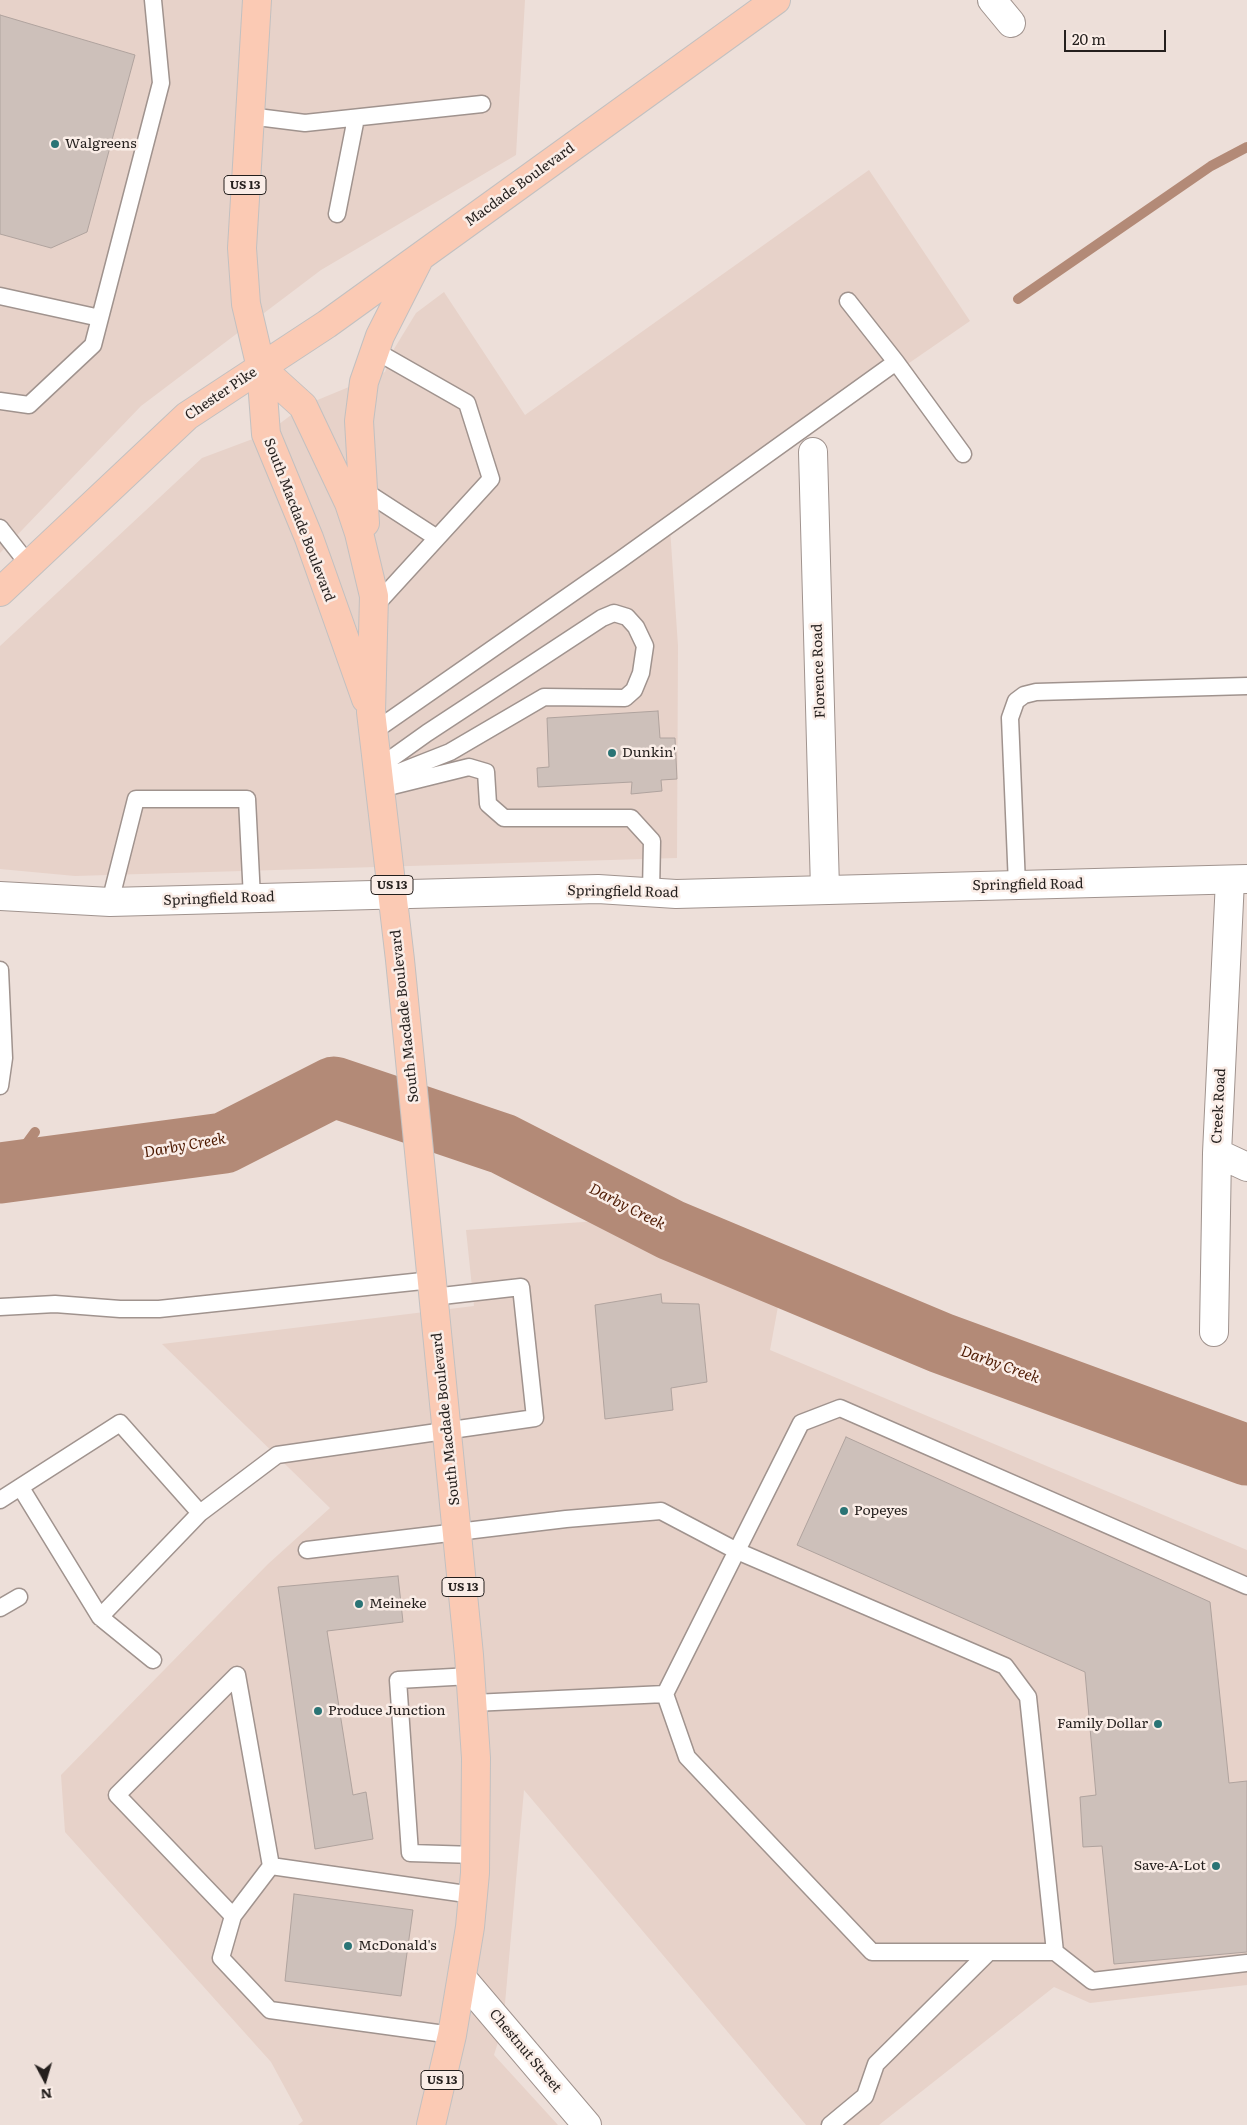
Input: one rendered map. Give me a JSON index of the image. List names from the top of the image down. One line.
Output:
{"streets":{"main road":["US 13","Macdade Boulevard","Chester Pike","South Macdade Boulevard"],"street":["Florence Road","Springfield Road","Creek Road","Chestnut Street"]},"crossings":[["Macdade Boulevard","Chester Pike"],["Macdade Boulevard","South Macdade Boulevard"],["Chester Pike","South Macdade Boulevard"],["South Macdade Boulevard","Springfield Road"],["South Macdade Boulevard","Chestnut Street"],["Florence Road","Springfield Road"],["Springfield Road","Creek Road"]],"water":["Darby Creek"],"places":["Walgreens","Dunkin'","Popeyes","Meineke","Produce Junction","Family Dollar","Save-A-Lot","McDonald's"],"scale_bar":"20 m","north":"bottom"}
